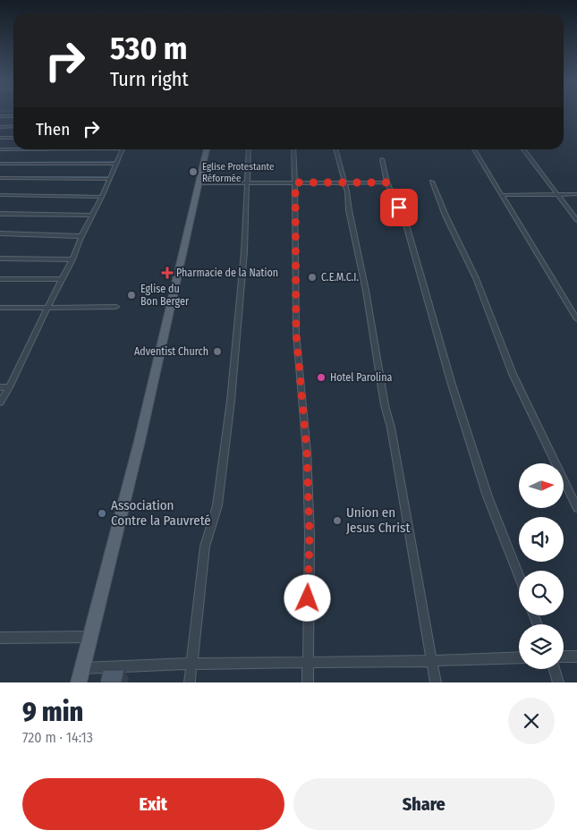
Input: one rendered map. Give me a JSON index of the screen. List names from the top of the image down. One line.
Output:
{"places":{"other":["Eglise Protestante Réformée","C.E.M.C.I.","Eglise du Bon Berger","Adventist Church","Hotel Parolina","Association Contre la Pauvreté","Union en Jesus Christ"],"health":["Pharmacie de la Nation"]},"north":"right","page":{"turn":["530 m","Turn right"],"then":"Then","heading":["9 min","720 m · 14:13"],"buttons":["Exit","Share"]}}
